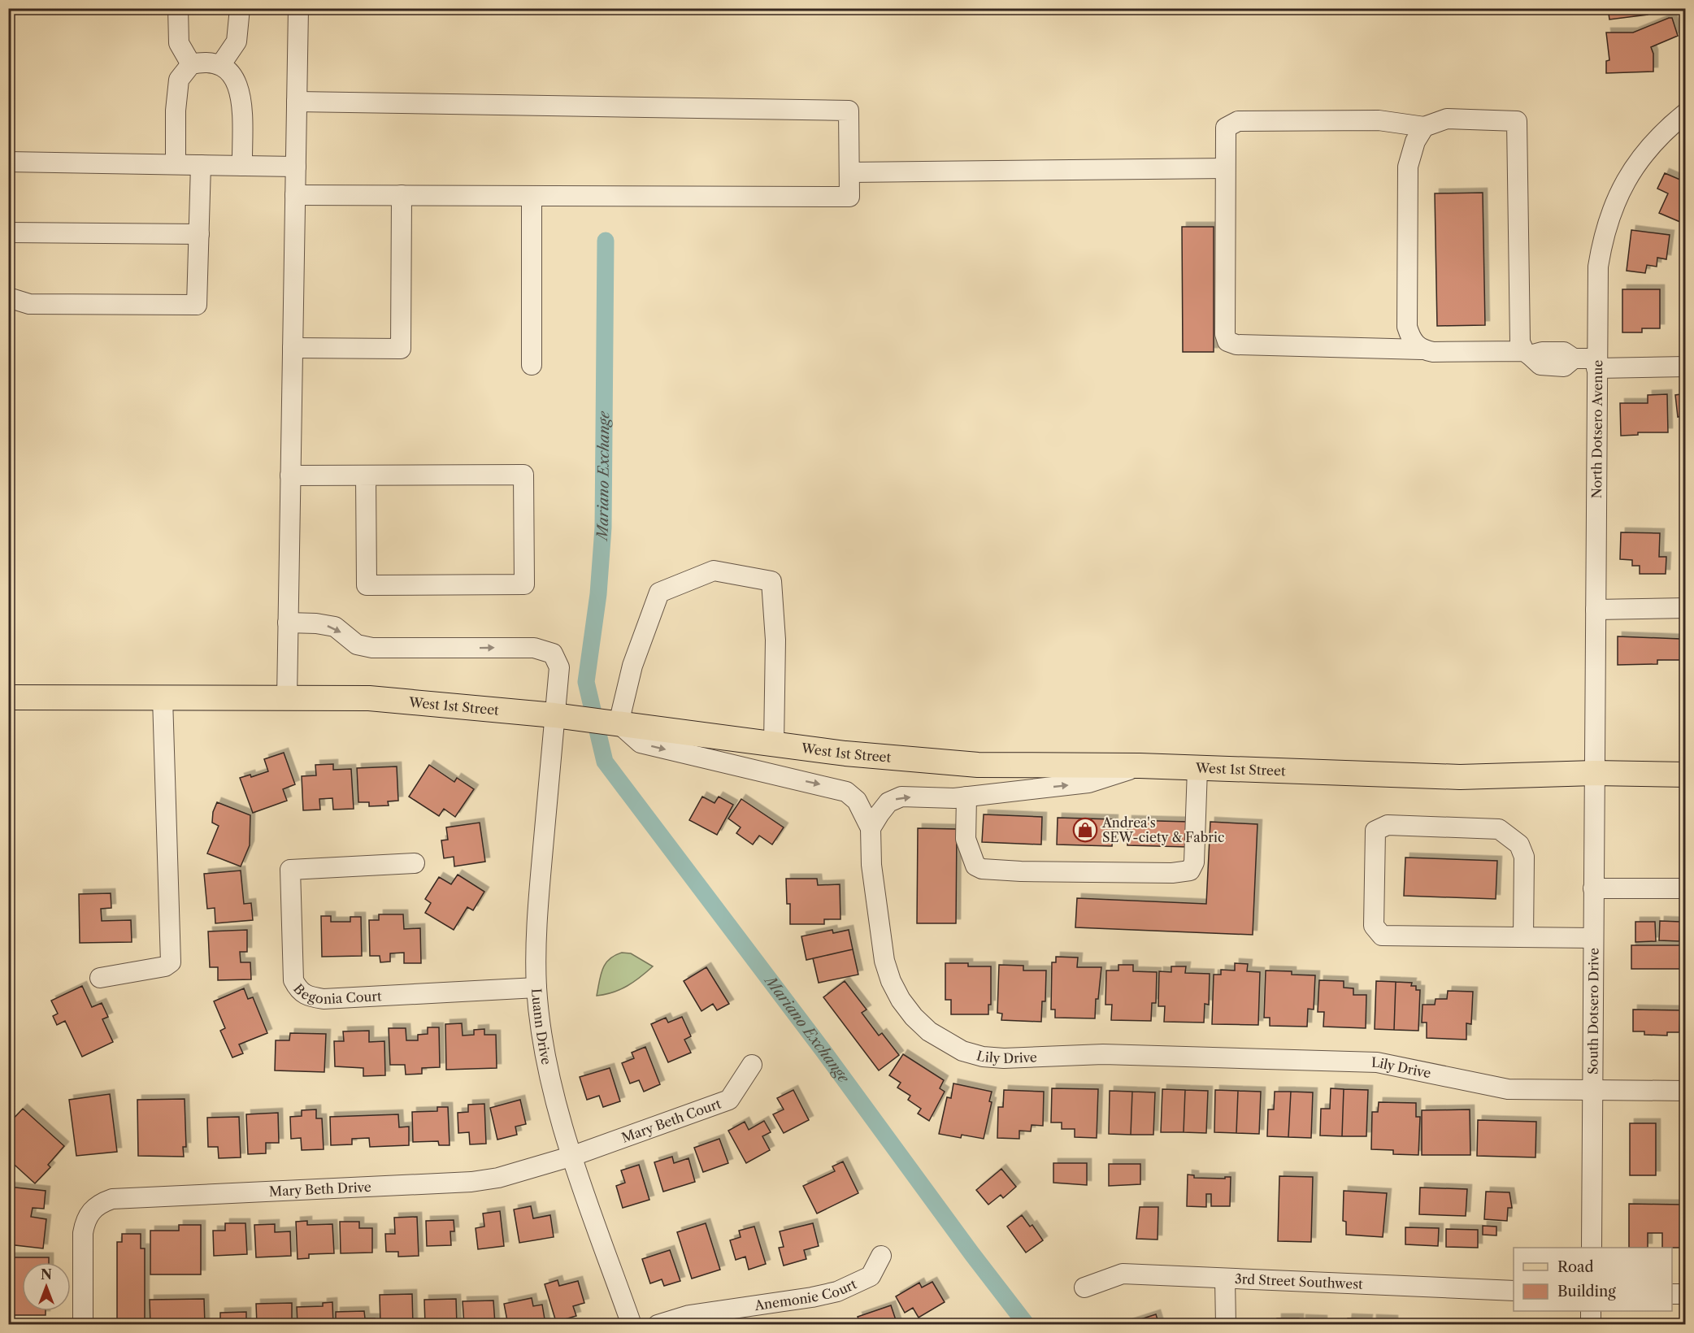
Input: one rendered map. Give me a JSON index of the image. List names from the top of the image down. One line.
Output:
{"streets":{"main road":["West 1st Street"],"street":["North Dotsero Avenue","Begonia Court","South Dotsero Drive","Luann Drive","Lily Drive","Mary Beth Court","Mary Beth Drive","3rd Street Southwest","Anemonie Court"]},"crossings":[["North Dotsero Avenue","West 1st Street"],["North Dotsero Avenue","South Dotsero Drive"],["West 1st Street","South Dotsero Drive"],["West 1st Street","Luann Drive"],["Begonia Court","Luann Drive"],["South Dotsero Drive","Lily Drive"],["Luann Drive","Mary Beth Court"],["Luann Drive","Mary Beth Drive"],["Mary Beth Court","Mary Beth Drive"]],"water":["Mariano Exchange"],"places":{"shop":["Andrea's SEW-ciety & Fabric"]},"legend":["Road","Building"],"north":"top"}
